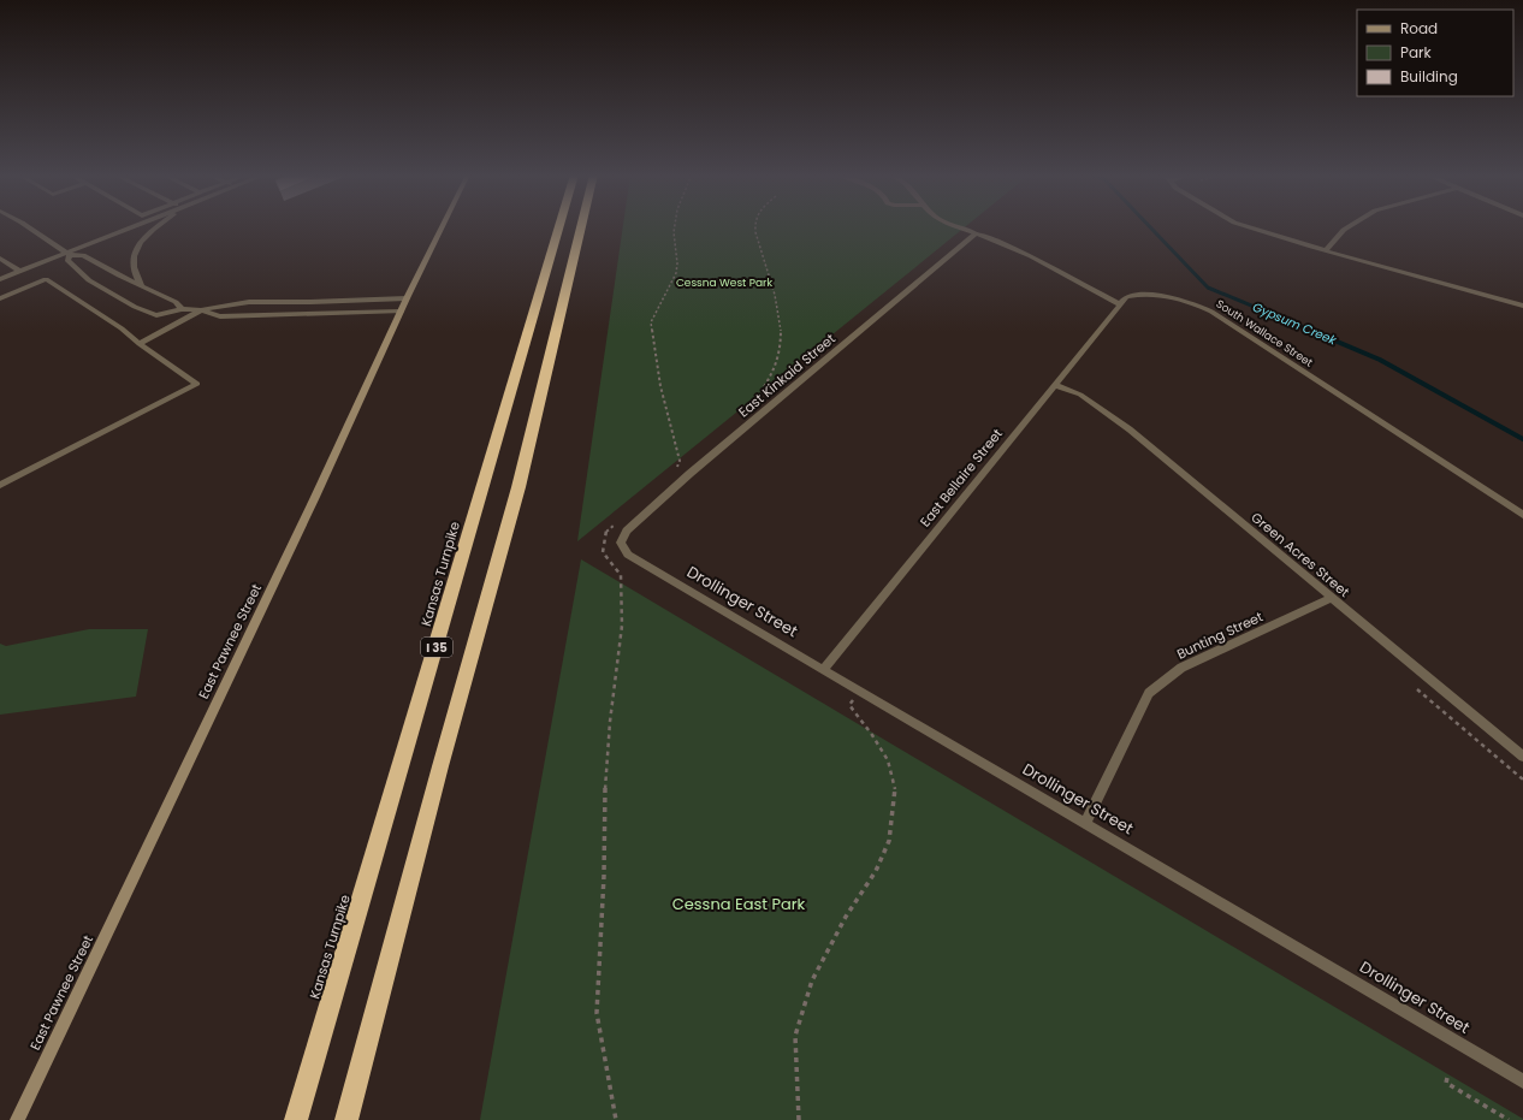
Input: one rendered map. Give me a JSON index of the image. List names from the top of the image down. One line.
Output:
{"streets":{"highway":["Kansas Turnpike","I 35"],"main road":["East Pawnee Street"],"street":["South Wallace Street","East Kinkaid Street","East Bellaire Street","Green Acres Street","Drollinger Street","Bunting Street"]},"crossings":[["South Wallace Street","East Bellaire Street"],["East Kinkaid Street","Drollinger Street"],["East Bellaire Street","Green Acres Street"],["East Bellaire Street","Drollinger Street"],["Green Acres Street","Bunting Street"],["Drollinger Street","Bunting Street"]],"water":["Gypsum Creek"],"parks":["Cessna West Park","Cessna East Park"],"legend":["Road","Park","Building"]}
